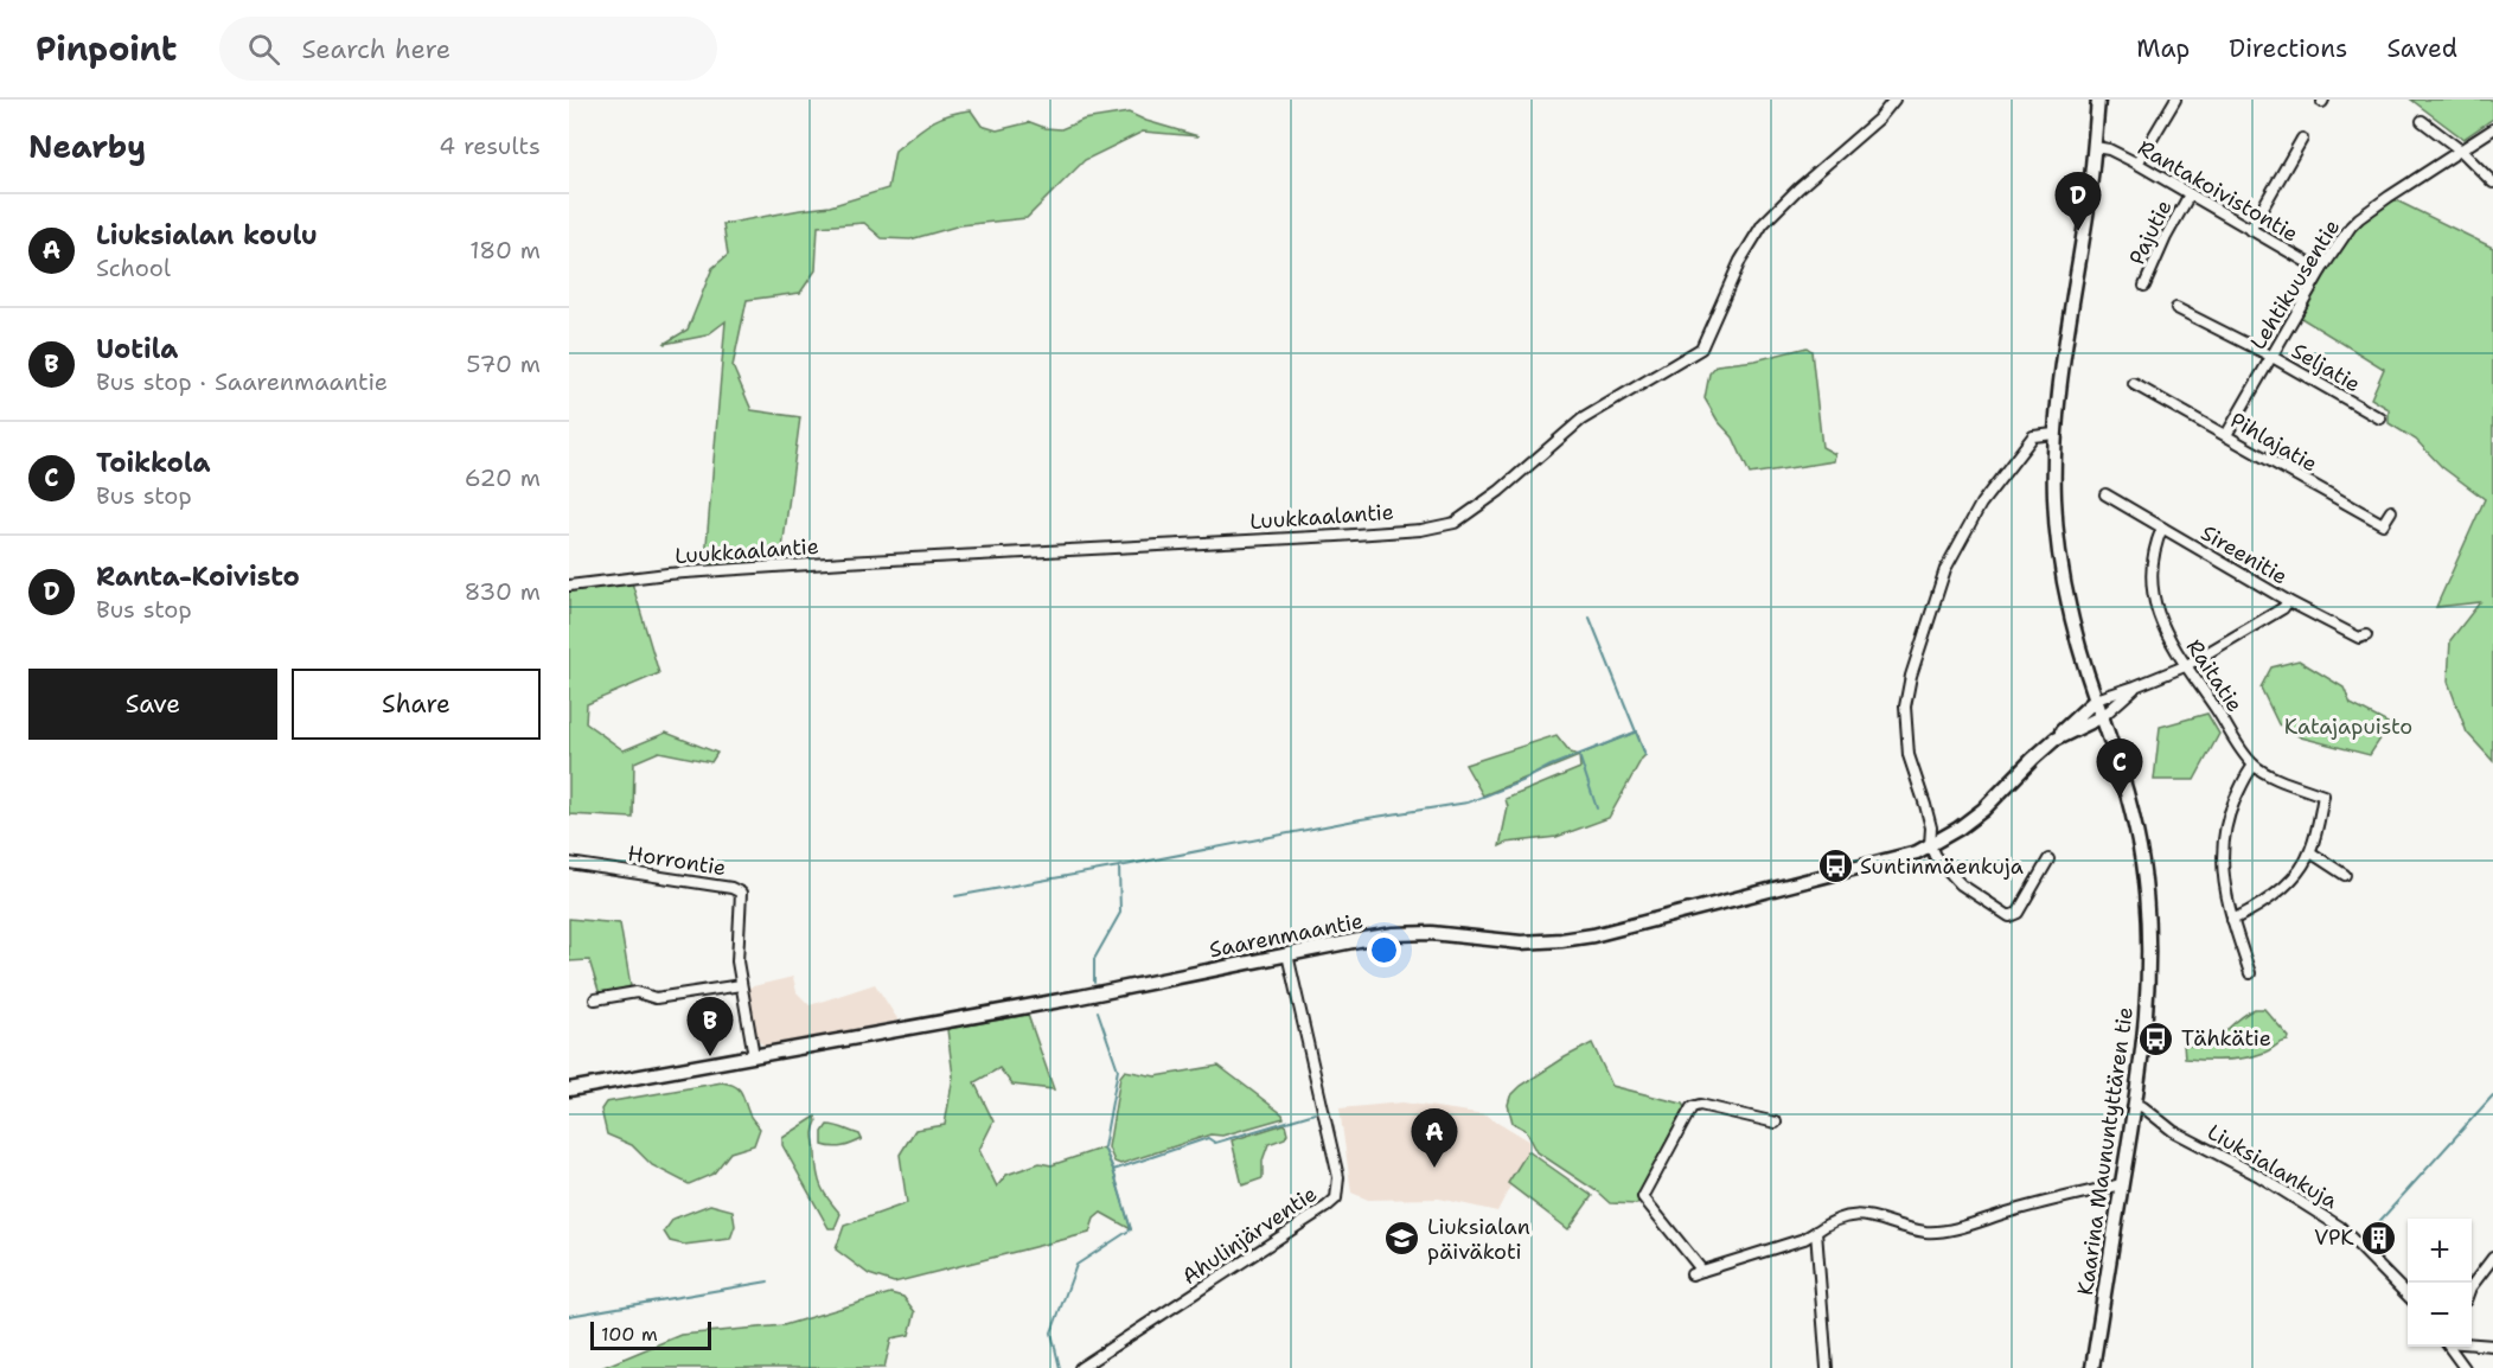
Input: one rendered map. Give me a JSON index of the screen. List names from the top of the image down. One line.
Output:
{"streets":{"street":["Rantakoivistontie","Pajutie","Lehtikuusentie","Seljatie","Pihlajatie","Luukkaalantie","Sireenitie","Raitatie","Horrontie","Saarenmaantie","Kaarina Maununtyttären tie","Liuksialankuja","Ahulinjärventie"]},"crossings":[["Rantakoivistontie","Pajutie"],["Rantakoivistontie","Lehtikuusentie"],["Rantakoivistontie","Kaarina Maununtyttären tie"],["Lehtikuusentie","Seljatie"],["Lehtikuusentie","Pihlajatie"],["Sireenitie","Raitatie"],["Horrontie","Saarenmaantie"],["Saarenmaantie","Kaarina Maununtyttären tie"],["Saarenmaantie","Ahulinjärventie"],["Kaarina Maununtyttären tie","Liuksialankuja"]],"parks":["Katajapuisto"],"places":{"bus stop":["Suntinmäenkuja","Tähkätie"],"building":["VPK"],"school or university":["Liuksialan päiväkoti"]},"scale_bar":"100 m","page":{"header":"Pinpoint","search":"Search here","nav":["Map","Directions","Saved"],"heading":["Nearby","4 results"],"pins":["D","C","B","A"],"list":[{"mark":"A","name":"Liuksialan koulu","note":"School","value":"180 m"},{"mark":"B","name":"Uotila","note":"Bus stop · Saarenmaantie","value":"570 m"},{"mark":"C","name":"Toikkola","note":"Bus stop","value":"620 m"},{"mark":"D","name":"Ranta-Koivisto","note":"Bus stop","value":"830 m"}],"buttons":["Save","Share"],"map_buttons":["+","−"],"scale":"100 m"}}
